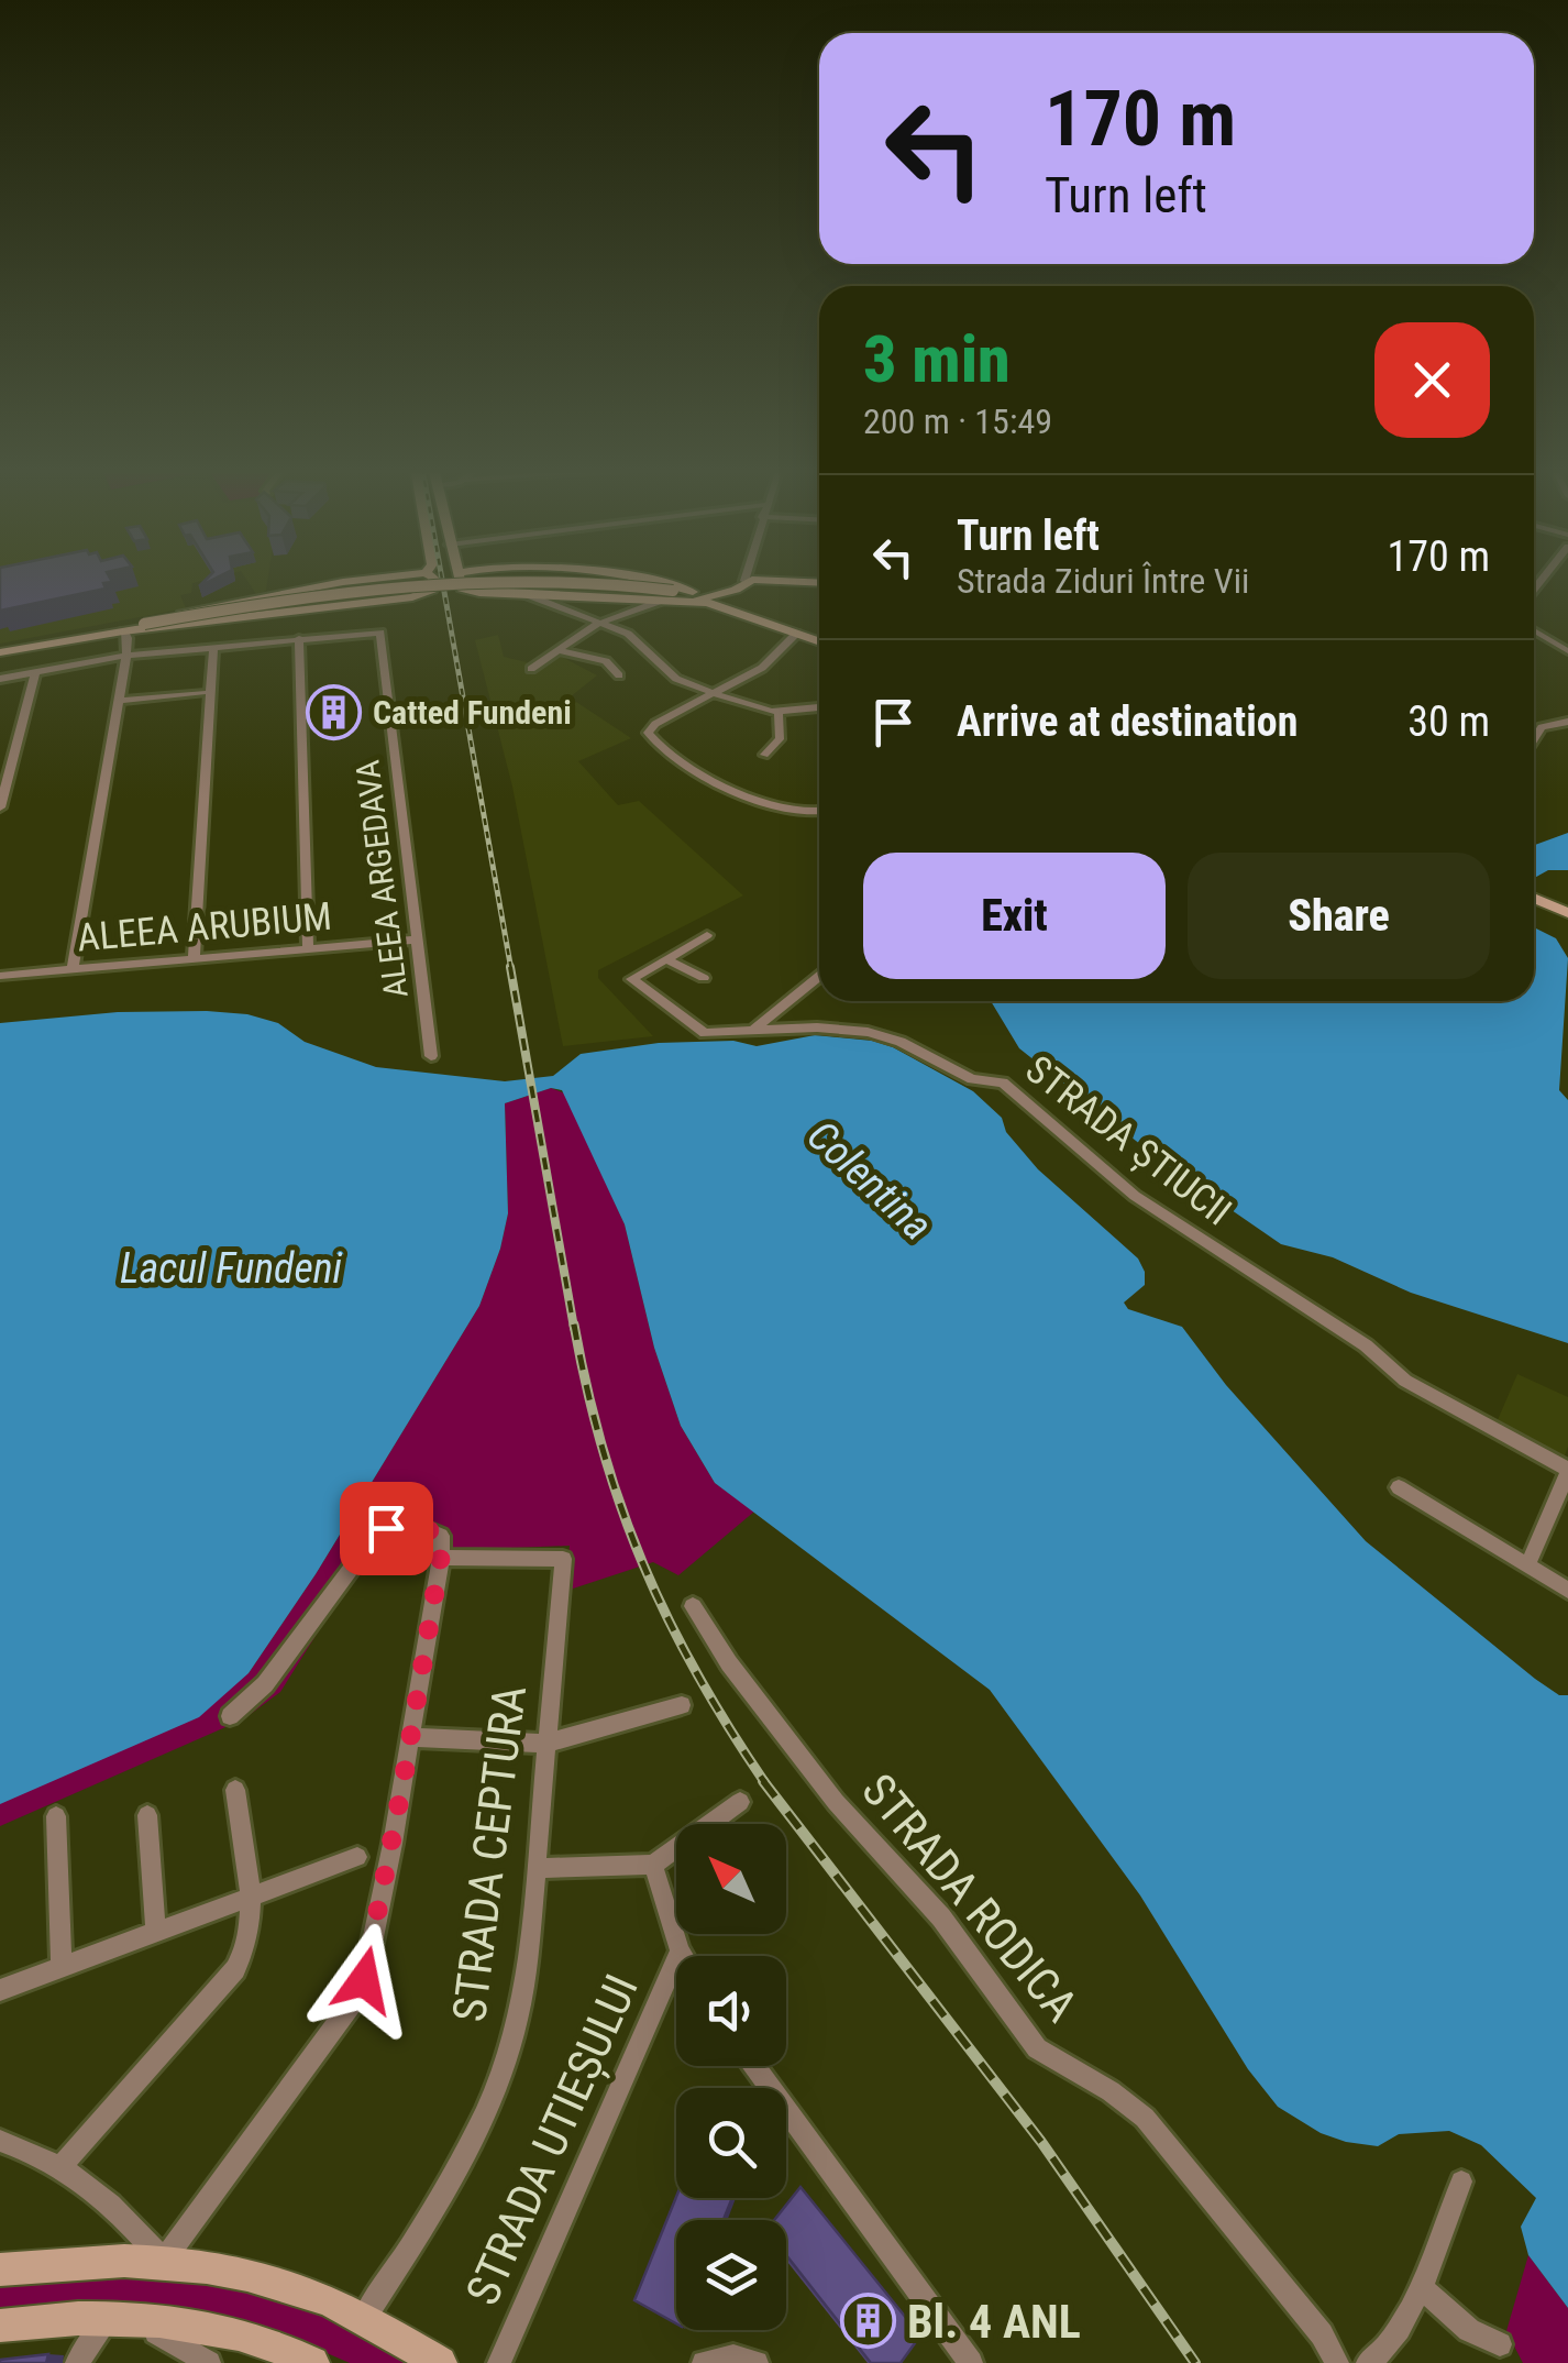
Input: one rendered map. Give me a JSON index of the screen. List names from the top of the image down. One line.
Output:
{"streets":{"street":["ALEEA ARGEDAVA","ALEEA ARUBIUM","STRADA ȘTIUCII","STRADA CEPTURA","STRADA RODICA","STRADA UTIEȘULUI"]},"crossings":[["ALEEA ARGEDAVA","ALEEA ARUBIUM"]],"water":["Colentina","Lacul Fundeni"],"places":{"building":["Catted Fundeni","Bl. 4 ANL"]},"north":"top left","page":{"turn":["170 m","Turn left"],"heading":["3 min","200 m · 15:49"],"list":[{"name":"Turn left","note":"Strada Ziduri Între Vii","value":"170 m"},{"name":"Arrive at destination","value":"30 m"}],"buttons":["Exit","Share"]}}
